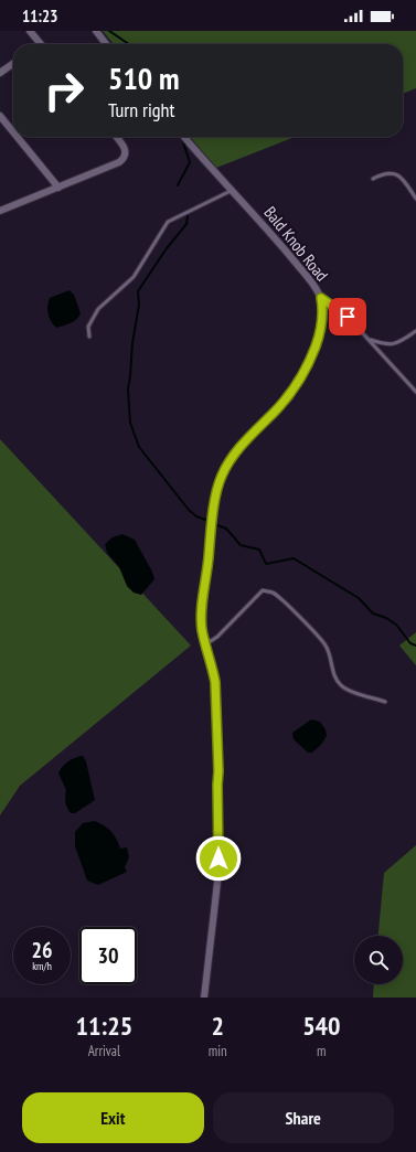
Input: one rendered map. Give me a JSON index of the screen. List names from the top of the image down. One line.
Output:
{"streets":{"street":["Bald Knob Road"]},"page":{"status":"11:23","turn":["510 m","Turn right"],"speed":"26 km/h","limit":"30","eta":["11:25","Arrival","2","min","540","m"],"buttons":["Exit","Share"]}}
